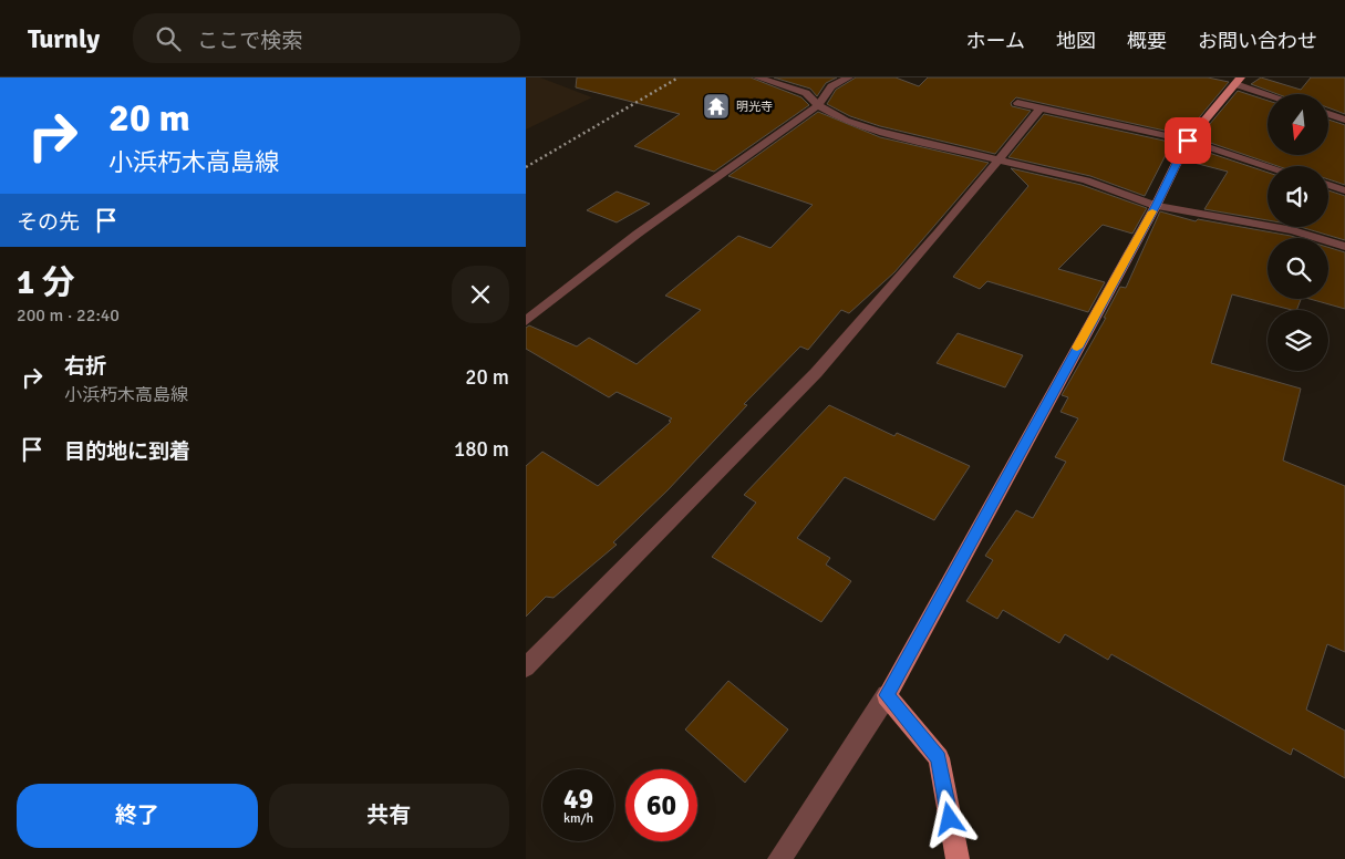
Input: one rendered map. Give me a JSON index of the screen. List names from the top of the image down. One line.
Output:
{"places":{"temple":["明光寺"]},"north":"bottom","page":{"header":"Turnly","search":"ここで検索","nav":["ホーム","地図","概要","お問い合わせ"],"turn":["20 m","小浜朽木高島線"],"then":"その先","heading":["1 分","200 m · 22:40"],"list":[{"name":"右折","note":"小浜朽木高島線","value":"20 m"},{"name":"目的地に到着","value":"180 m"}],"speed":"49 km/h","limit":"60","buttons":["終了","共有"]}}
